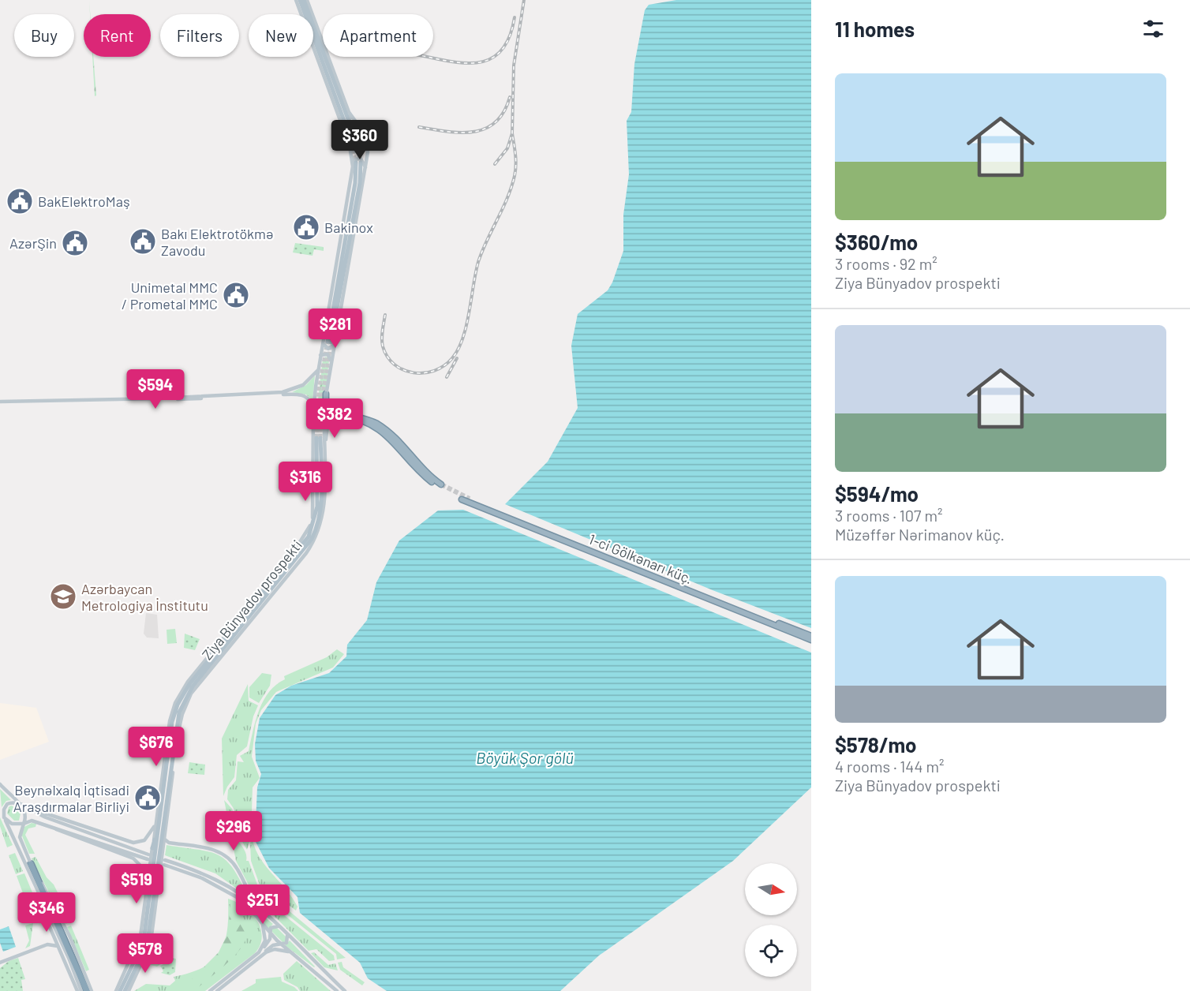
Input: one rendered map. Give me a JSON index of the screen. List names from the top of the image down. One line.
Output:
{"streets":{"highway":["1-ci Gölkənarı küç."],"main road":["Ziya Bünyadov prospekti"]},"water":["Böyük Şor gölü"],"places":{"public building":["BakElektroMaş","Bakinox","Bakı Elektrotökmə Zavodu","AzərŞin","Unimetal MMC / Prometal MMC","Beynəlxalq İqtisadi Araşdırmalar Birliyi"],"school or university":["Azərbaycan Metrologiya İnstitutu"]},"north":"right","page":{"heading":"11 homes","chip":["Buy","Rent","Filters","New","Apartment"],"list":[{"name":"$360/mo","note":"3 rooms · 92 m² · Ziya Bünyadov prospekti"},{"name":"$594/mo","note":"3 rooms · 107 m² · Müzəffər Nərimanov küç."},{"name":"$578/mo","note":"4 rooms · 144 m² · Ziya Bünyadov prospekti"}],"price":["$360","$281","$594","$382","$316","$676","$296","$519","$251","$346","$578"]}}
